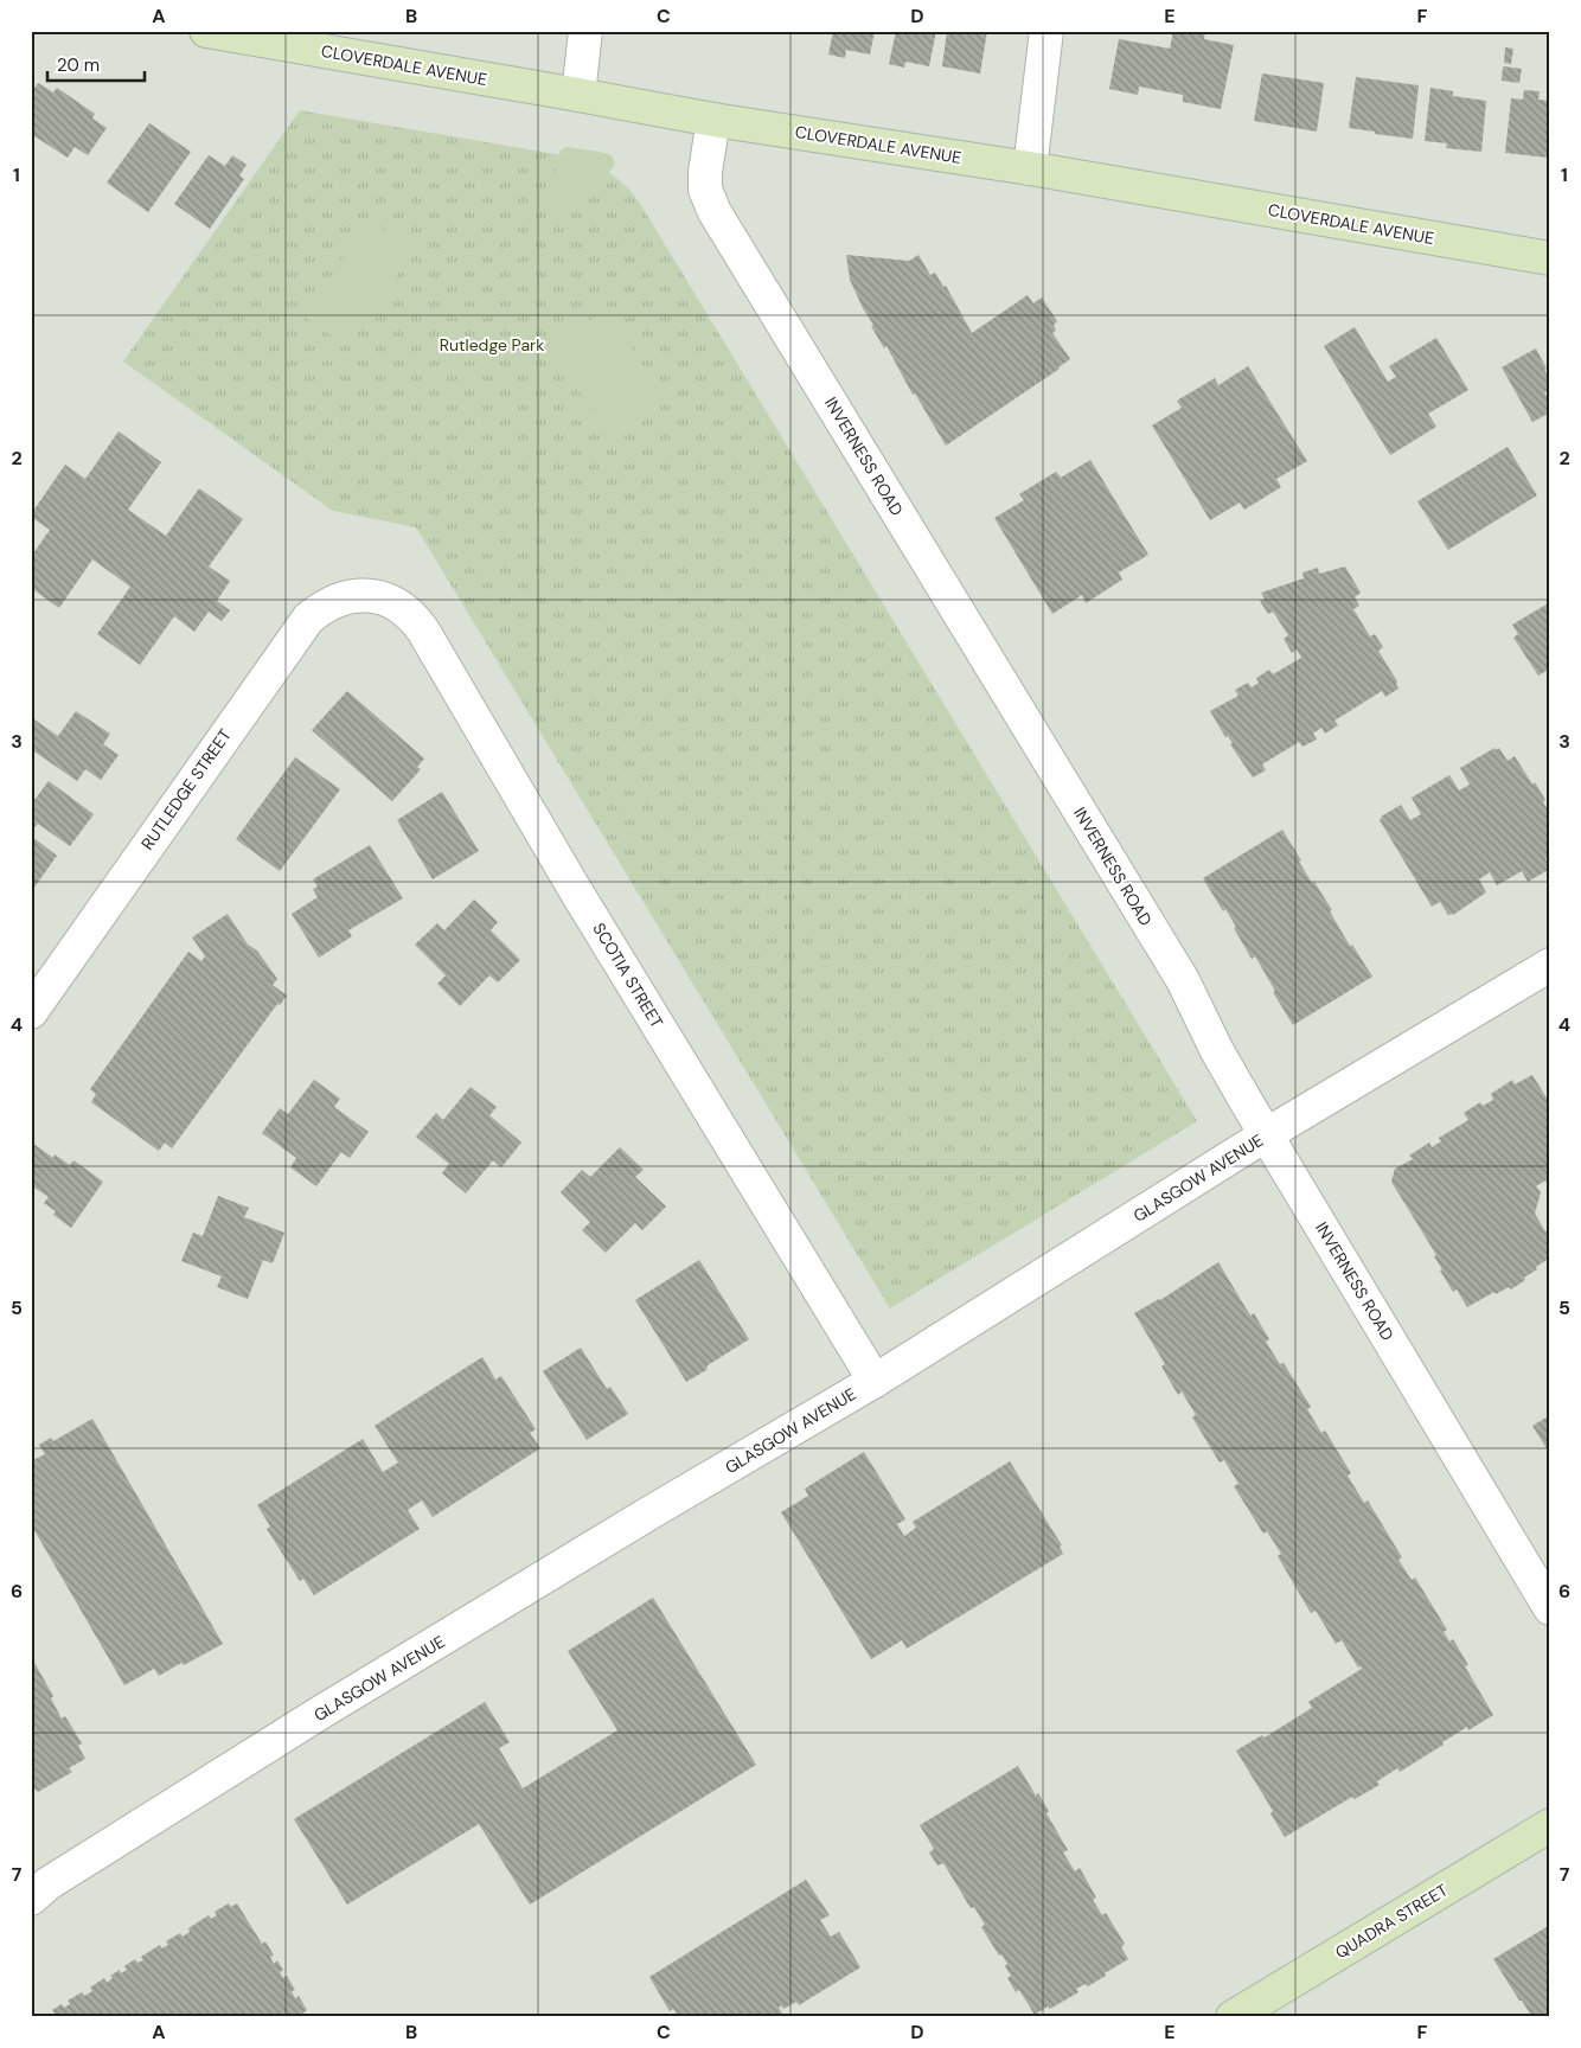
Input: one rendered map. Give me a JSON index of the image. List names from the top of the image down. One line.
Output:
{"streets":{"main road":["CLOVERDALE AVENUE","QUADRA STREET"],"street":["INVERNESS ROAD","RUTLEDGE STREET","SCOTIA STREET","GLASGOW AVENUE"]},"crossings":[["CLOVERDALE AVENUE","INVERNESS ROAD"],["INVERNESS ROAD","GLASGOW AVENUE"],["RUTLEDGE STREET","SCOTIA STREET"],["SCOTIA STREET","GLASGOW AVENUE"]],"parks":["Rutledge Park"],"scale_bar":"20 m","grid":{"columns":["A","B","C","D","E","F"],"rows":["1","2","3","4","5","6","7"]}}
